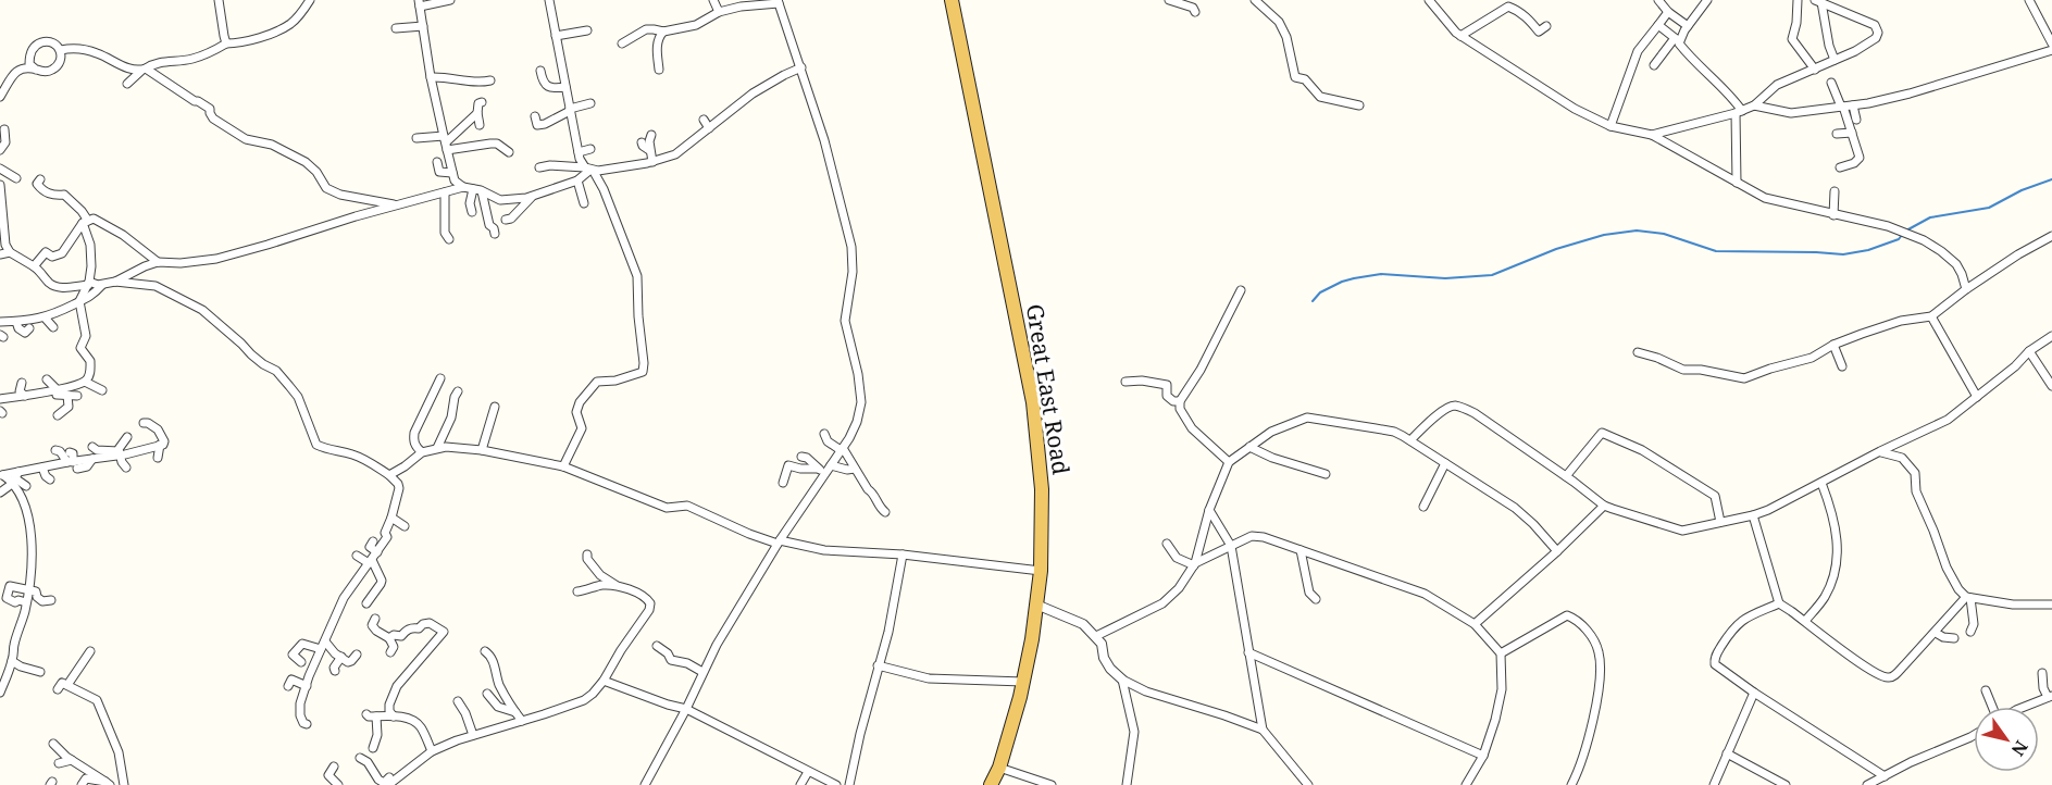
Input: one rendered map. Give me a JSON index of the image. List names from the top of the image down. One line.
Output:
{"streets":{"highway":["Great East Road"]},"north":"bottom right"}
